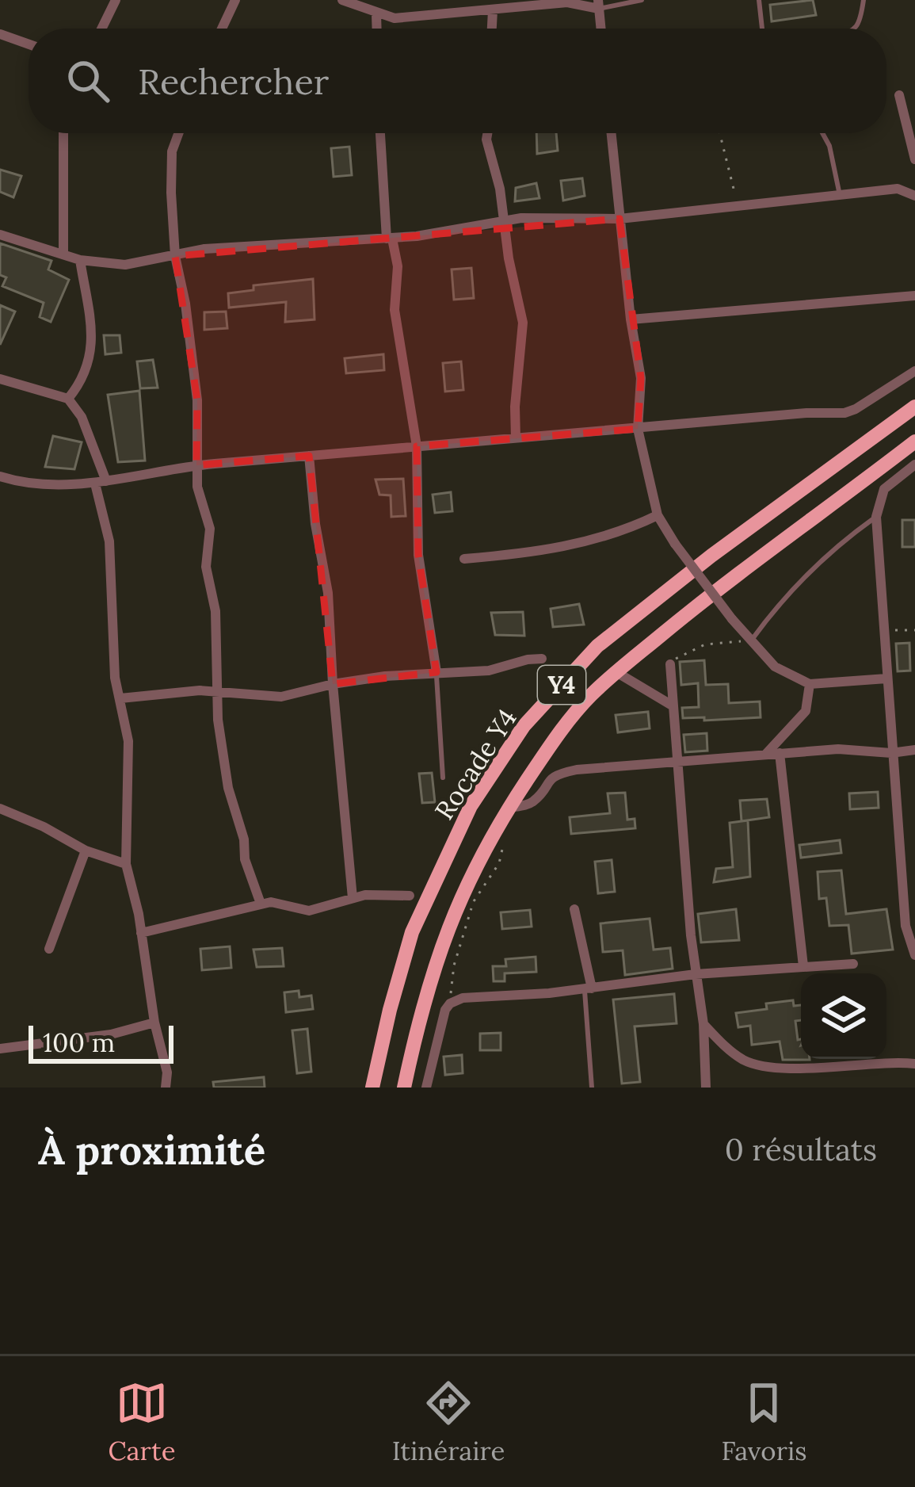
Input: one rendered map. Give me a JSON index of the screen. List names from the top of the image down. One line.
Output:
{"streets":{"highway":["Y4","Rocade Y4"]},"scale_bar":"100 m","page":{"search":"Rechercher","scale":"100 m","heading":["À proximité","0 résultats"],"nav":["Carte","Itinéraire","Favoris"]}}
